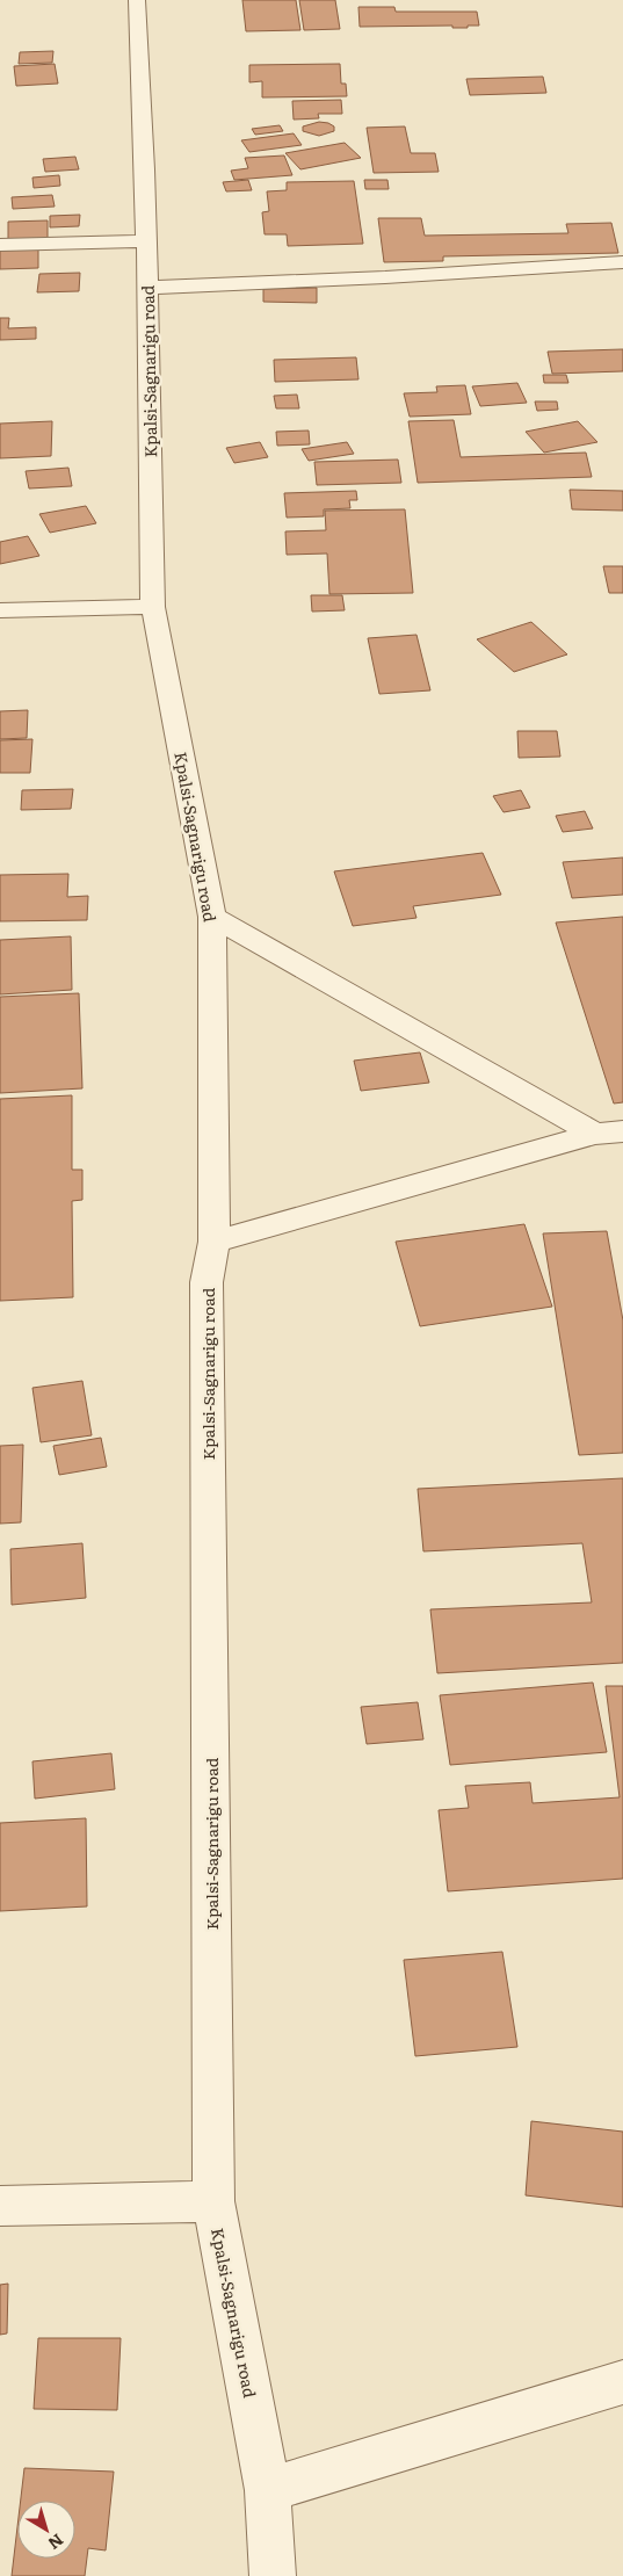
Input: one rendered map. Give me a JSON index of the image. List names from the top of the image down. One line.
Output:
{"streets":{"street":["Kpalsi-Sagnarigu road"]},"north":"bottom right"}
